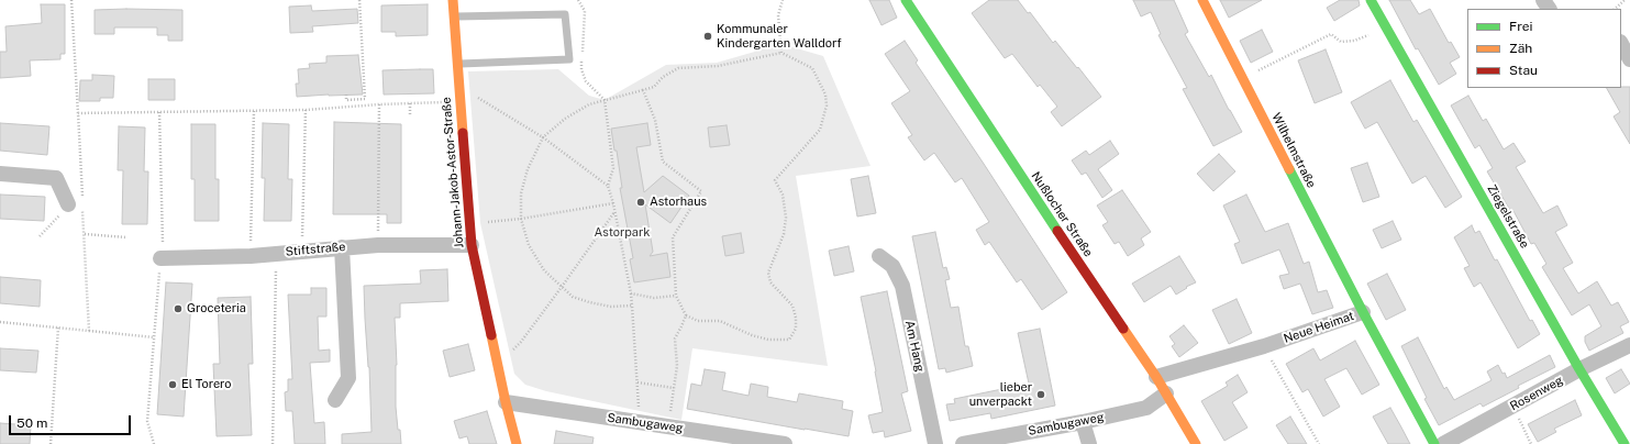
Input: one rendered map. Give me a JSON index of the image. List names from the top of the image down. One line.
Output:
{"streets":{"street":["Wilhelmstraße","Johann-Jakob-Astor-Straße","Nußlocher Straße","Ziegelstraße","Stiftstraße","Neue Heimat","Am Hang","Rosenweg","Sambugaweg"]},"crossings":[["Wilhelmstraße","Neue Heimat"],["Johann-Jakob-Astor-Straße","Stiftstraße"],["Johann-Jakob-Astor-Straße","Sambugaweg"],["Nußlocher Straße","Neue Heimat"],["Nußlocher Straße","Sambugaweg"],["Ziegelstraße","Rosenweg"]],"parks":["Astorpark"],"places":["Kommunaler Kindergarten Walldorf","Astorhaus","Groceteria","El Torero","lieber unverpackt"],"legend":["Frei","Zäh","Stau"],"scale_bar":"50 m"}
